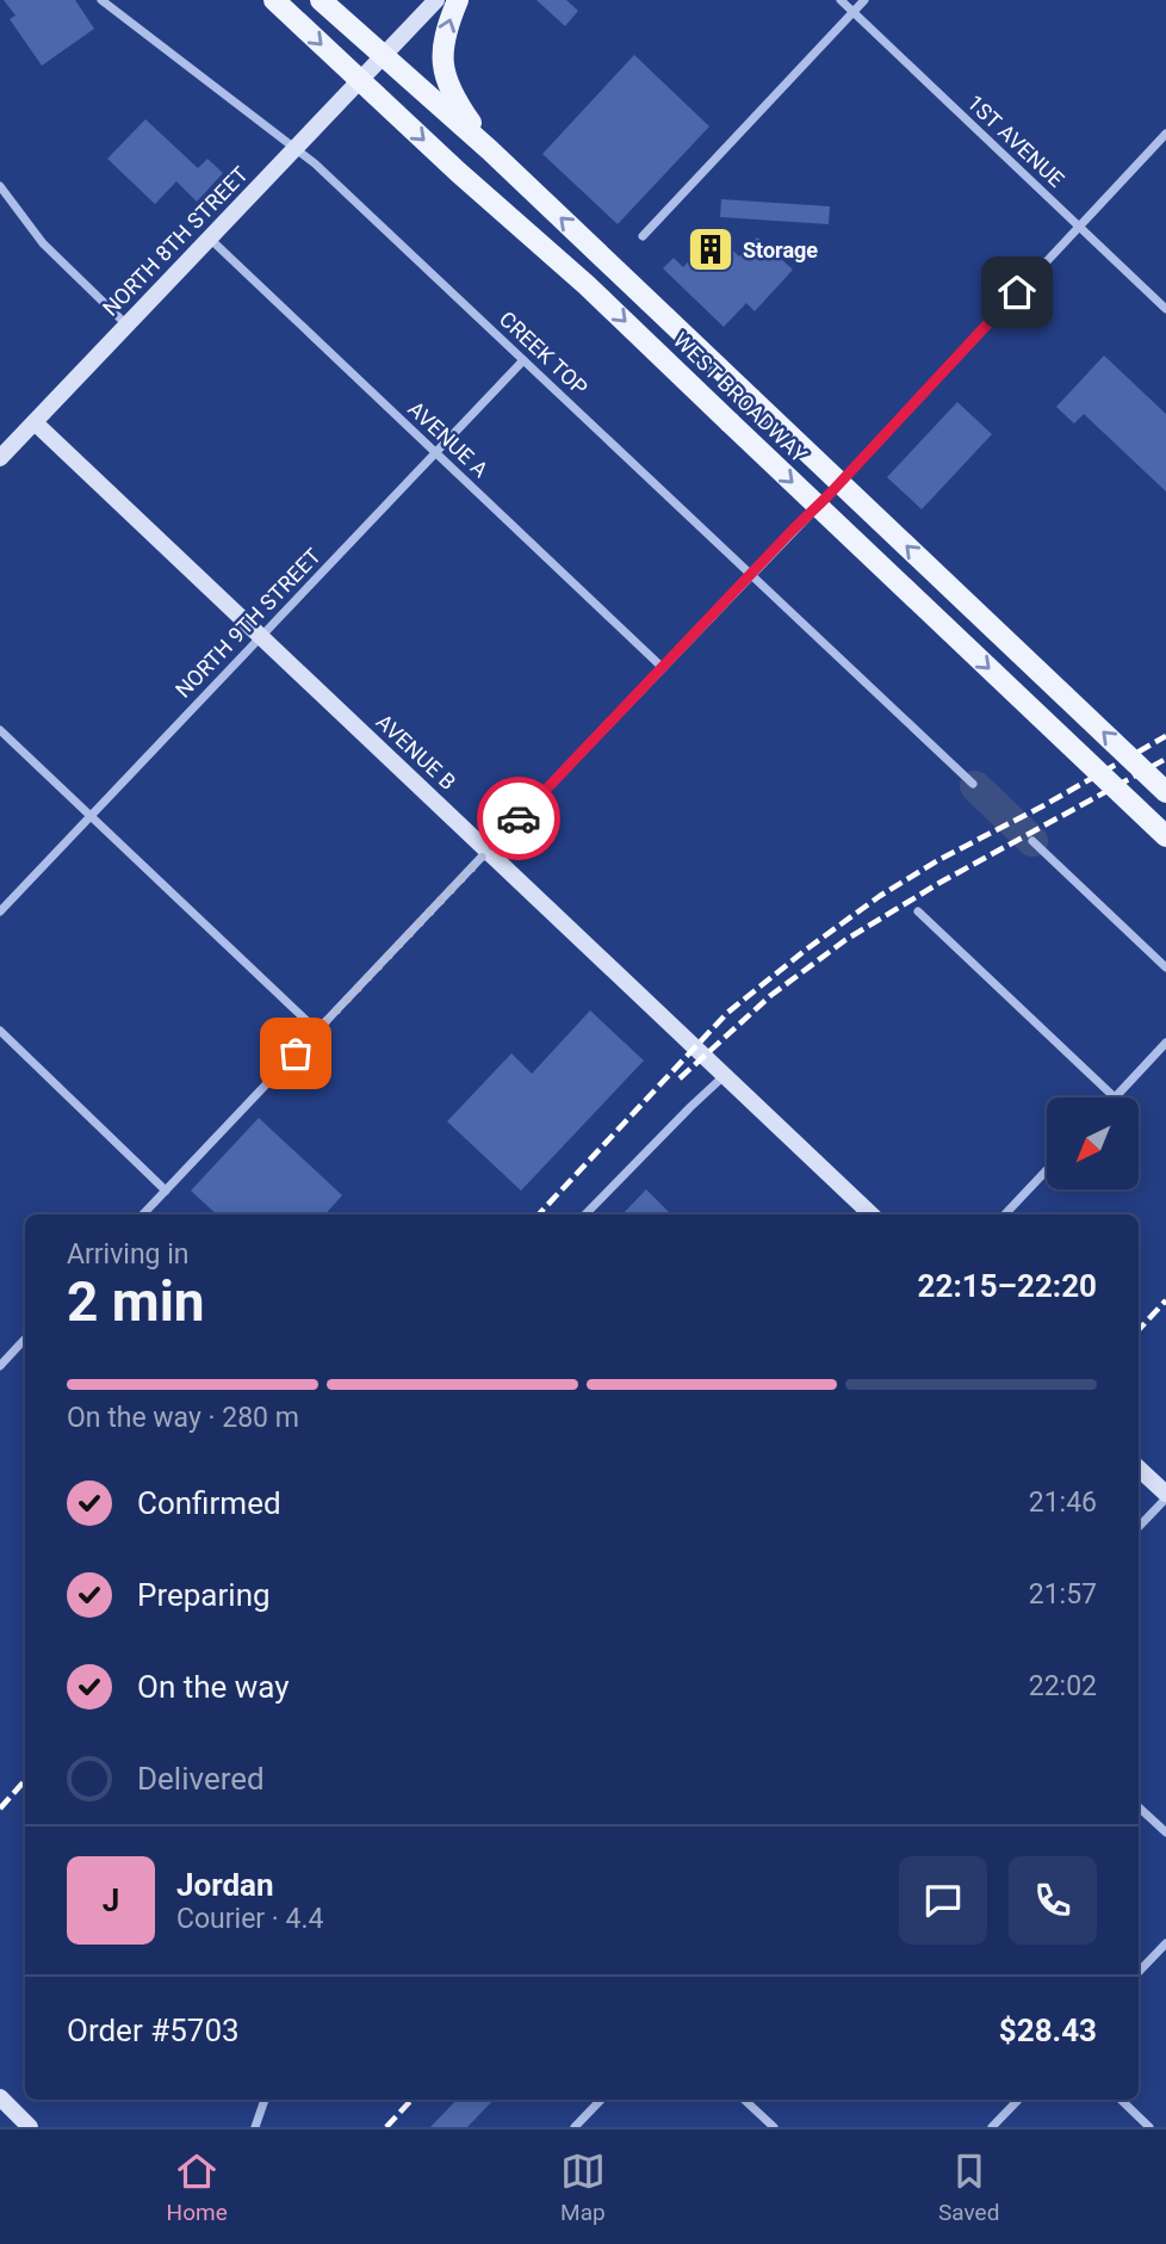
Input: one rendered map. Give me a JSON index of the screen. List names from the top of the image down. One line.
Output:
{"streets":{"main road":["WEST BROADWAY"],"street":["1ST AVENUE","NORTH 8TH STREET","CREEK TOP","AVENUE A","NORTH 9TH STREET","AVENUE B"]},"crossings":[["NORTH 8TH STREET","CREEK TOP"],["NORTH 8TH STREET","WEST BROADWAY"],["NORTH 8TH STREET","AVENUE A"],["NORTH 8TH STREET","AVENUE B"],["CREEK TOP","NORTH 9TH STREET"],["AVENUE A","NORTH 9TH STREET"],["NORTH 9TH STREET","AVENUE B"]],"places":{"building":["Storage"]},"north":"bottom left","page":{"heading":["2 min","Arriving in","22:15–22:20"],"panel":["Jordan","Courier · 4.4","Order #5703","$28.43"],"bar":"On the way · 280 m","list":[["Confirmed","21:46"],["Preparing","21:57"],["On the way","22:02"],"Delivered"],"round":"J","tabs":["Home","Map","Saved"]}}
